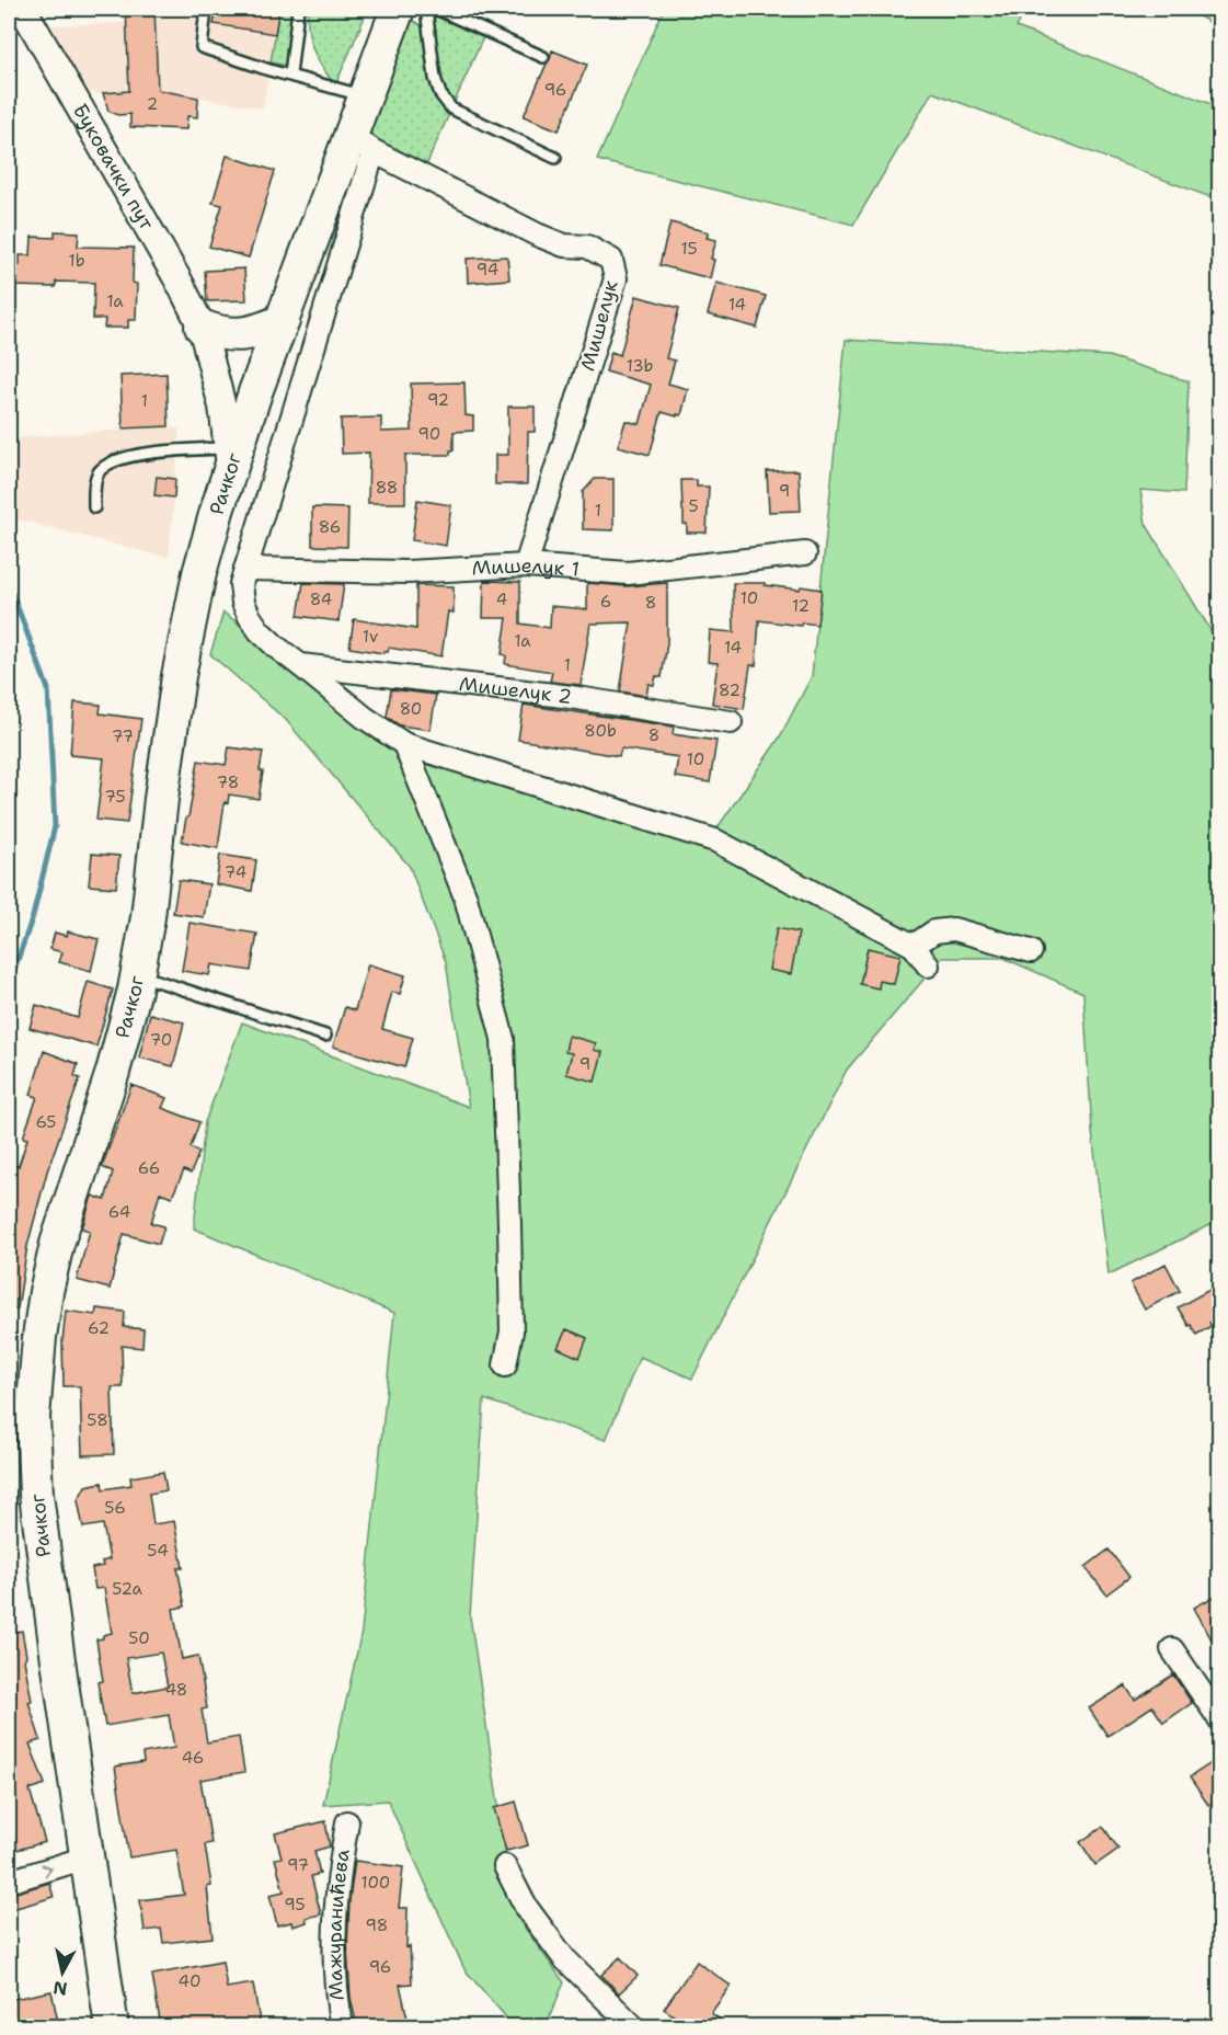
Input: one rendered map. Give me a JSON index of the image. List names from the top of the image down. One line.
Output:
{"streets":{"main road":["Рачког"],"street":["Буковачки пут","Мишелук","Мишелук 1","Мишелук 2","Мажуранићева"]},"crossings":[["Буковачки пут","Рачког"],["Мишелук","Рачког"],["Мишелук","Мишелук 1"]],"house_numbers":["96","2","15","1b","94","1a","14","13b","92","1","90","88","9","5","1","86","10","84","4","6","8","12","1v","1a","14","1","82","80","80b","8","77","10","78","75","74","70","9","65","66","64","62","58","56","54","52a","50","48","46","97","100","95","98","96","40"],"north":"bottom"}
